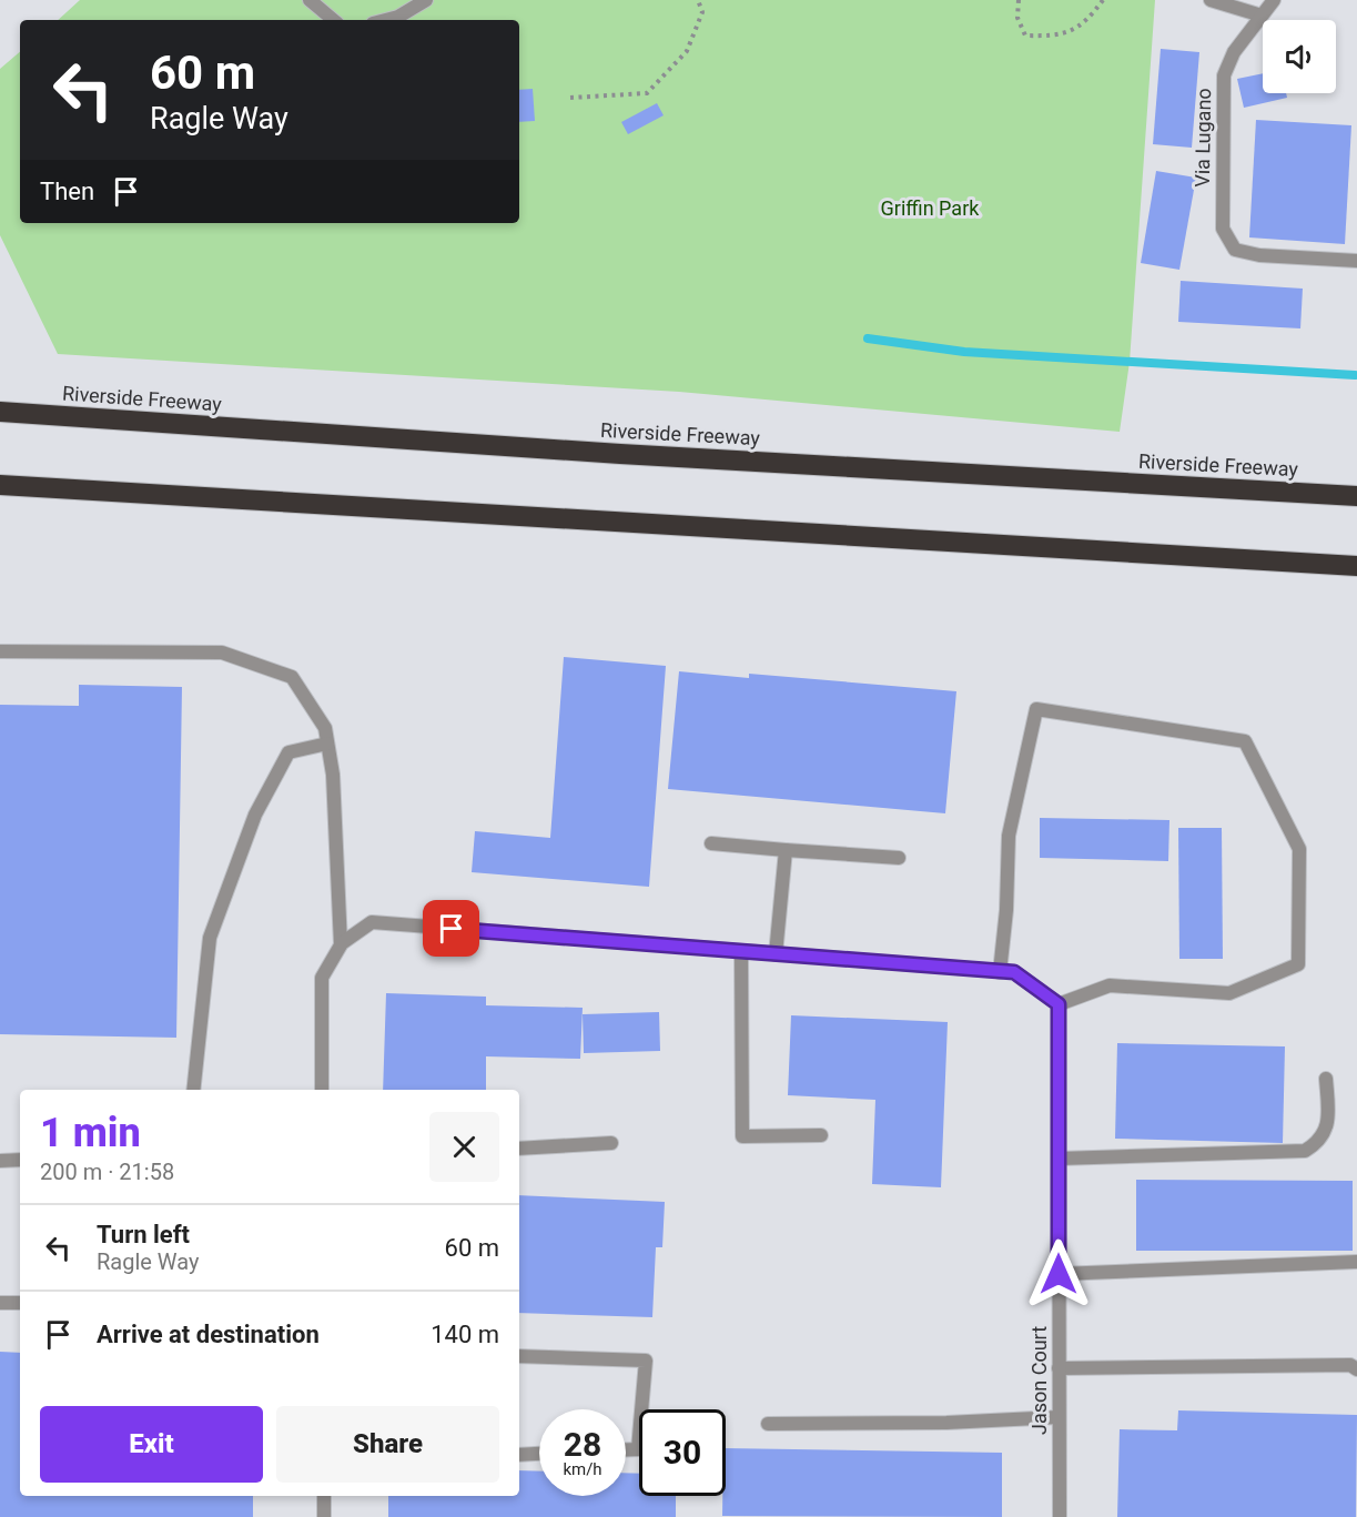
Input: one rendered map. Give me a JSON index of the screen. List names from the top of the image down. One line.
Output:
{"streets":{"highway":["Riverside Freeway"],"street":["Via Lugano","Jason Court"]},"parks":["Griffin Park"],"page":{"turn":["60 m","Ragle Way"],"then":"Then","heading":["1 min","200 m · 21:58"],"list":[{"name":"Turn left","note":"Ragle Way","value":"60 m"},{"name":"Arrive at destination","value":"140 m"}],"buttons":["Exit","Share"],"speed":"28 km/h","limit":"30"}}
